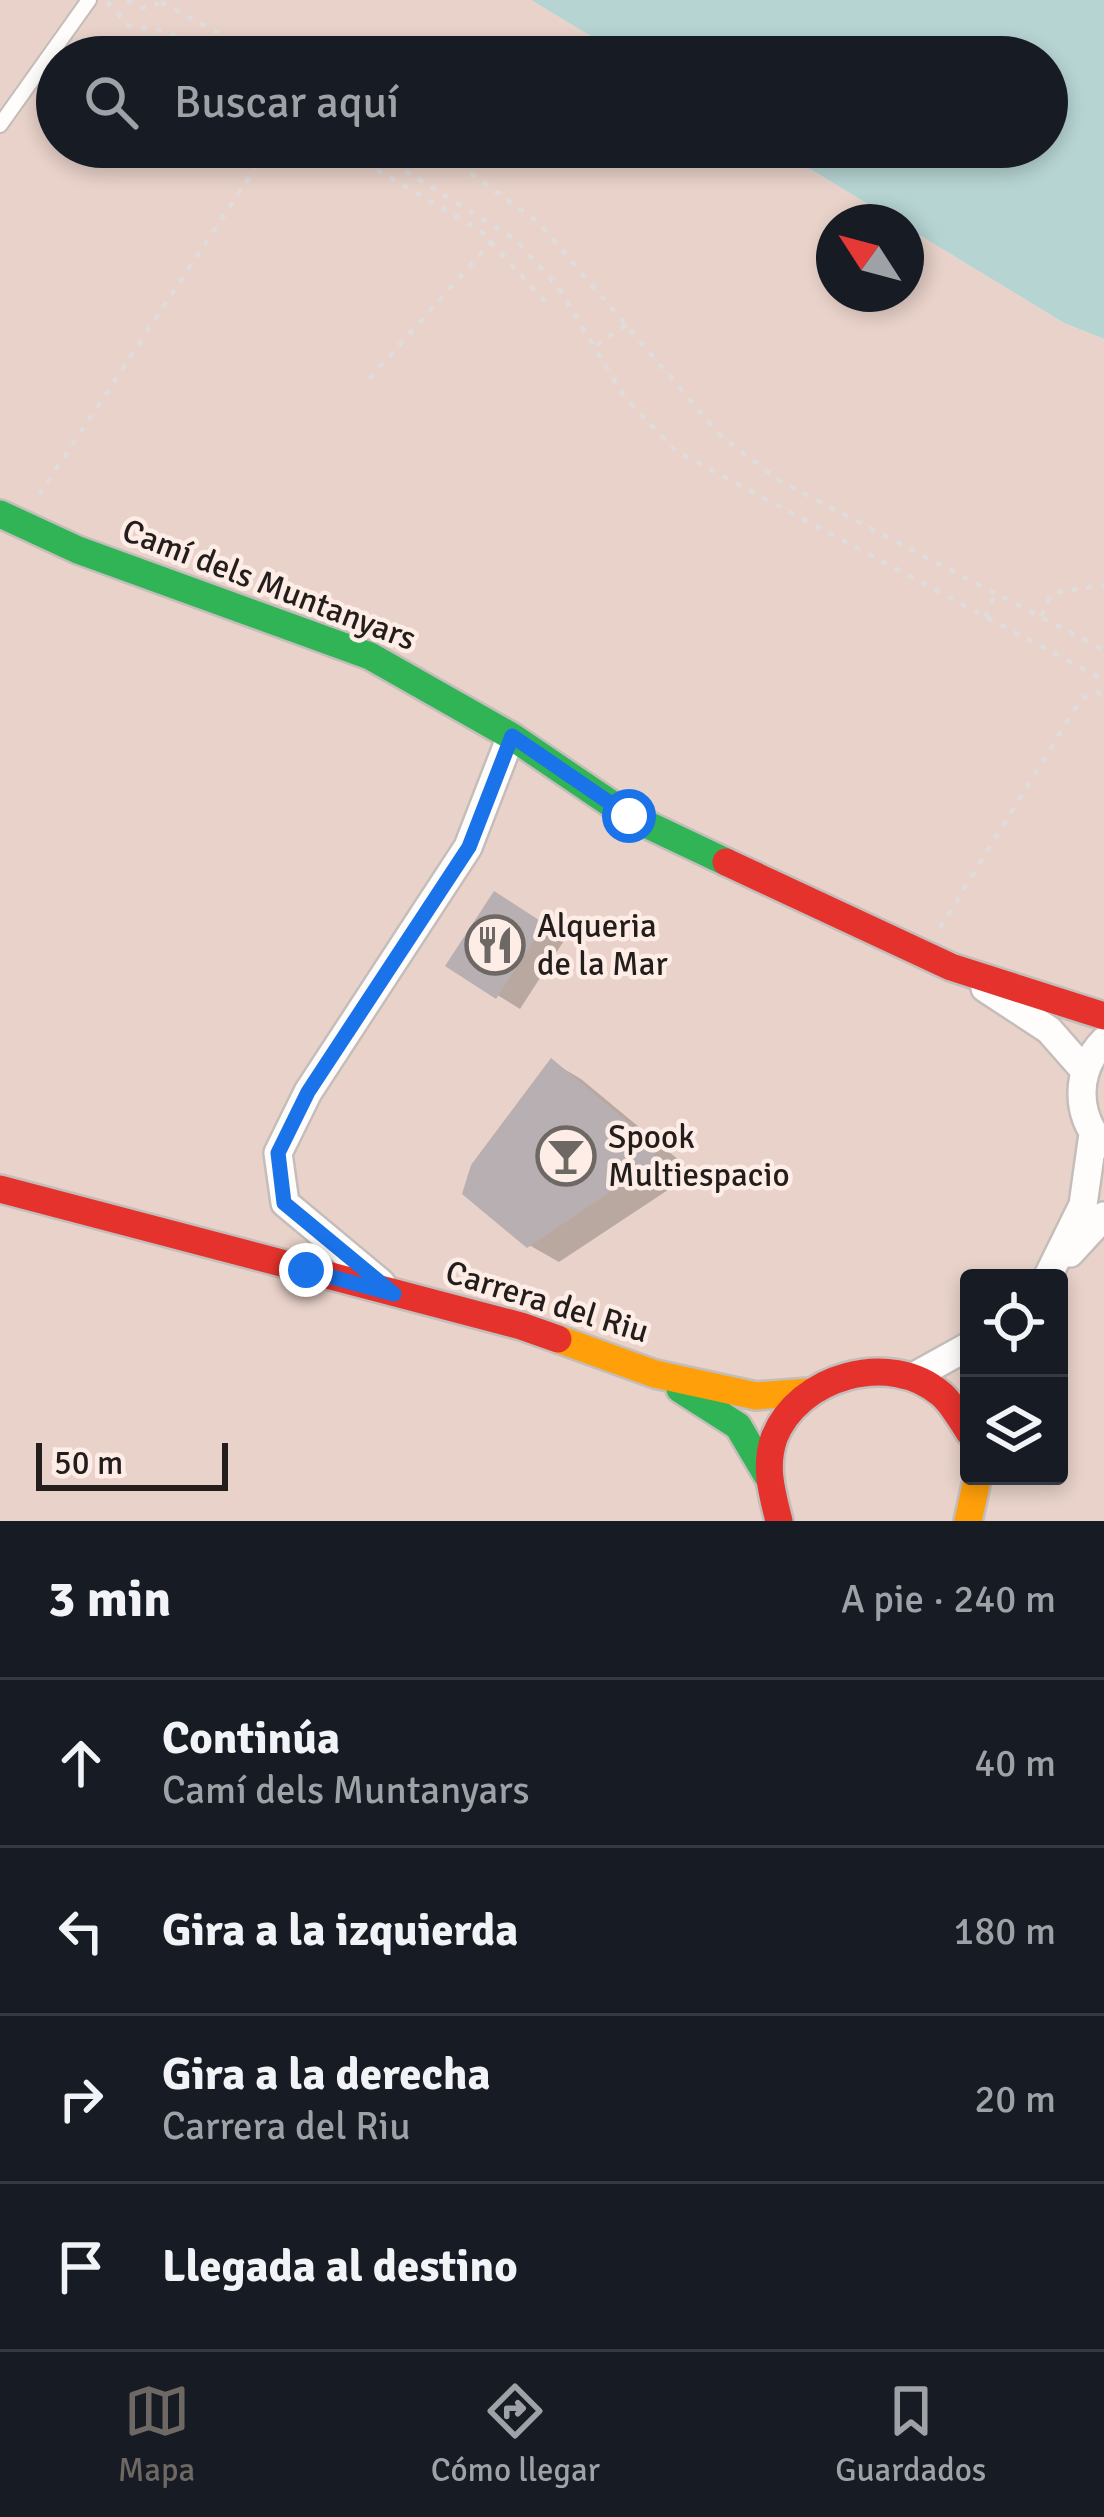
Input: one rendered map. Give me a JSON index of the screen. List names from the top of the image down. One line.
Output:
{"streets":{"street":["Camí dels Muntanyars","Carrera del Riu"]},"places":{"restaurant":["Alqueria de la Mar"],"bar":["Spook Multiespacio"]},"scale_bar":"50 m","north":"top left","page":{"search":"Buscar aquí","scale":"50 m","heading":["3 min","A pie · 240 m"],"list":[["Continúa","Camí dels Muntanyars","40 m"],["Gira a la izquierda","180 m"],["Gira a la derecha","Carrera del Riu","20 m"],"Llegada al destino"],"nav":["Mapa","Cómo llegar","Guardados"]}}
